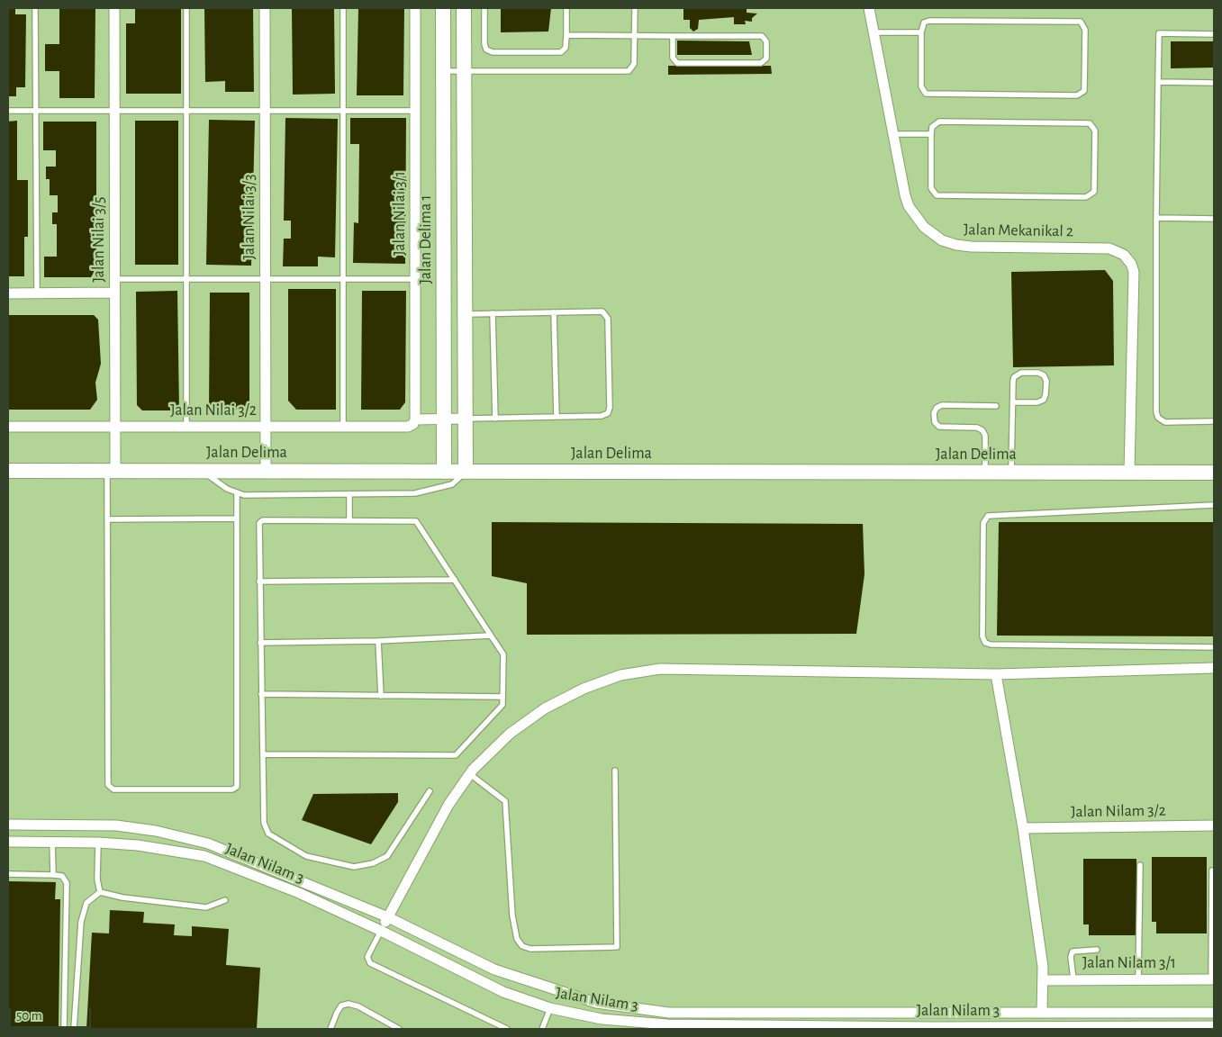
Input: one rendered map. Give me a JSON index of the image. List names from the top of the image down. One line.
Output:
{"streets":{"street":["Jalan Nilai 3/1","Jalan Nilai 3/3","Jalan Mekanikal 2","Jalan Nilai 3/5","Jalan Delima 1","Jalan Nilai 3/2","Jalan Delima","Jalan Nilam 3/2","Jalan Nilam 3","Jalan Nilam 3/1"]},"crossings":[["Jalan Nilai 3/1","Jalan Nilai 3/2"],["Jalan Nilai 3/3","Jalan Nilai 3/2"],["Jalan Nilai 3/3","Jalan Delima"],["Jalan Mekanikal 2","Jalan Delima"],["Jalan Nilai 3/5","Jalan Nilai 3/2"],["Jalan Nilai 3/5","Jalan Delima"],["Jalan Delima 1","Jalan Delima"]],"scale_bar":"50 m"}
